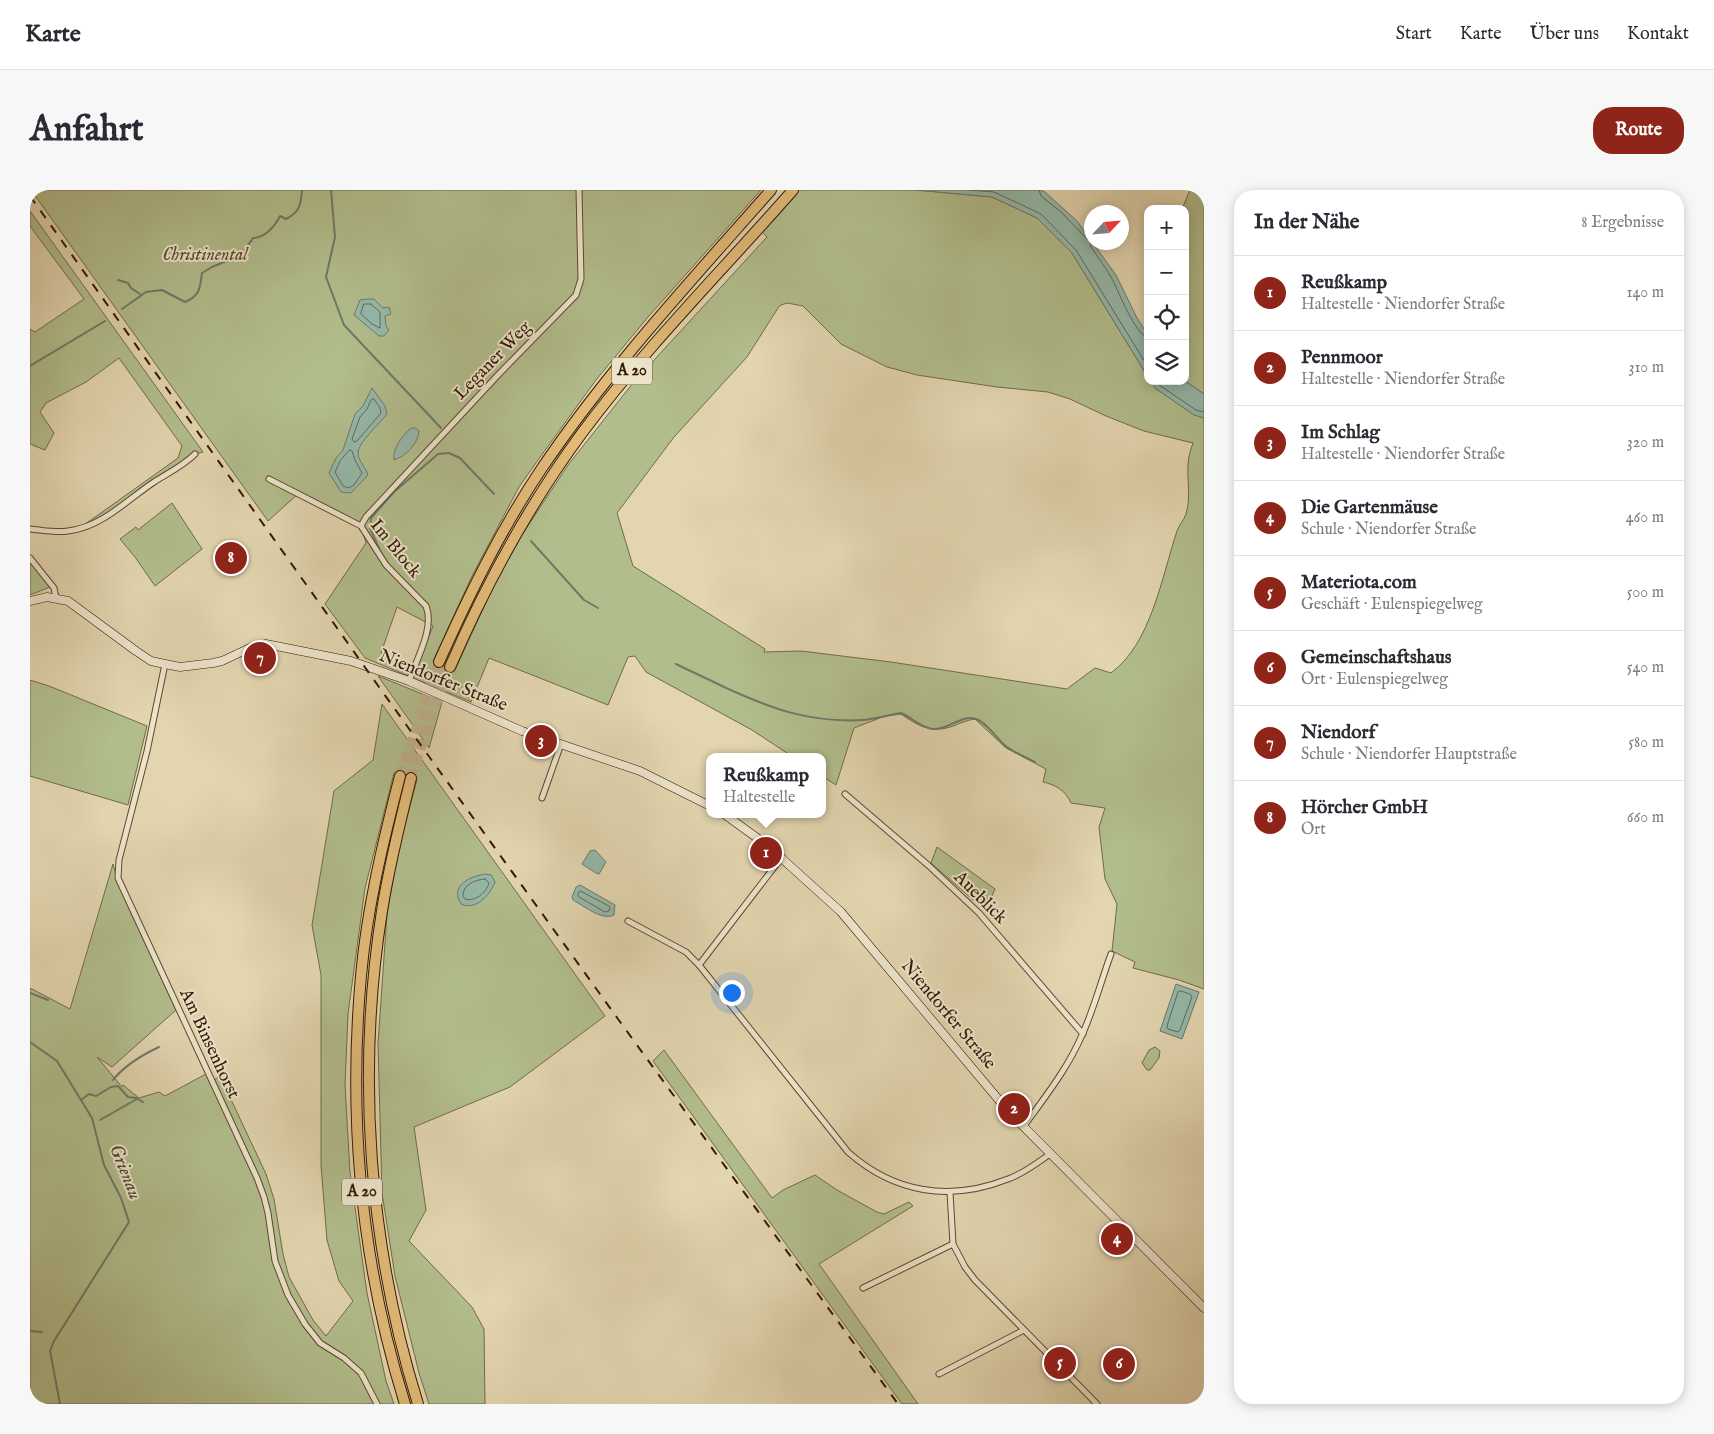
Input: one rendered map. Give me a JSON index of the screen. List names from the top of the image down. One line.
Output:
{"streets":{"highway":["A 20"],"main road":["Niendorfer Straße"],"street":["Leganer Weg","Im Block","Aueblick","Am Binsenhorst"]},"crossings":[["Leganer Weg","Im Block"],["Im Block","Niendorfer Straße"],["Niendorfer Straße","Am Binsenhorst"]],"water":["Grienau"],"parks":["Christinental"],"north":"top right","page":{"header":"Karte","nav":["Start","Karte","Über uns","Kontakt"],"buttons":"Route","title":"Anfahrt","heading":["In der Nähe","8 Ergebnisse"],"map_buttons":["+","−"],"list":[{"mark":"1","name":"Reußkamp","note":"Haltestelle · Niendorfer Straße","value":"140 m"},{"mark":"2","name":"Pennmoor","note":"Haltestelle · Niendorfer Straße","value":"310 m"},{"mark":"3","name":"Im Schlag","note":"Haltestelle · Niendorfer Straße","value":"320 m"},{"mark":"4","name":"Die Gartenmäuse","note":"Schule · Niendorfer Straße","value":"460 m"},{"mark":"5","name":"Materiota.com","note":"Geschäft · Eulenspiegelweg","value":"500 m"},{"mark":"6","name":"Gemeinschaftshaus","note":"Ort · Eulenspiegelweg","value":"540 m"},{"mark":"7","name":"Niendorf","note":"Schule · Niendorfer Hauptstraße","value":"580 m"},{"mark":"8","name":"Hörcher GmbH","note":"Ort","value":"660 m"}],"pins":["8","7","3","1","2","4","5","6"],"popup":["Reußkamp","Haltestelle"]}}
